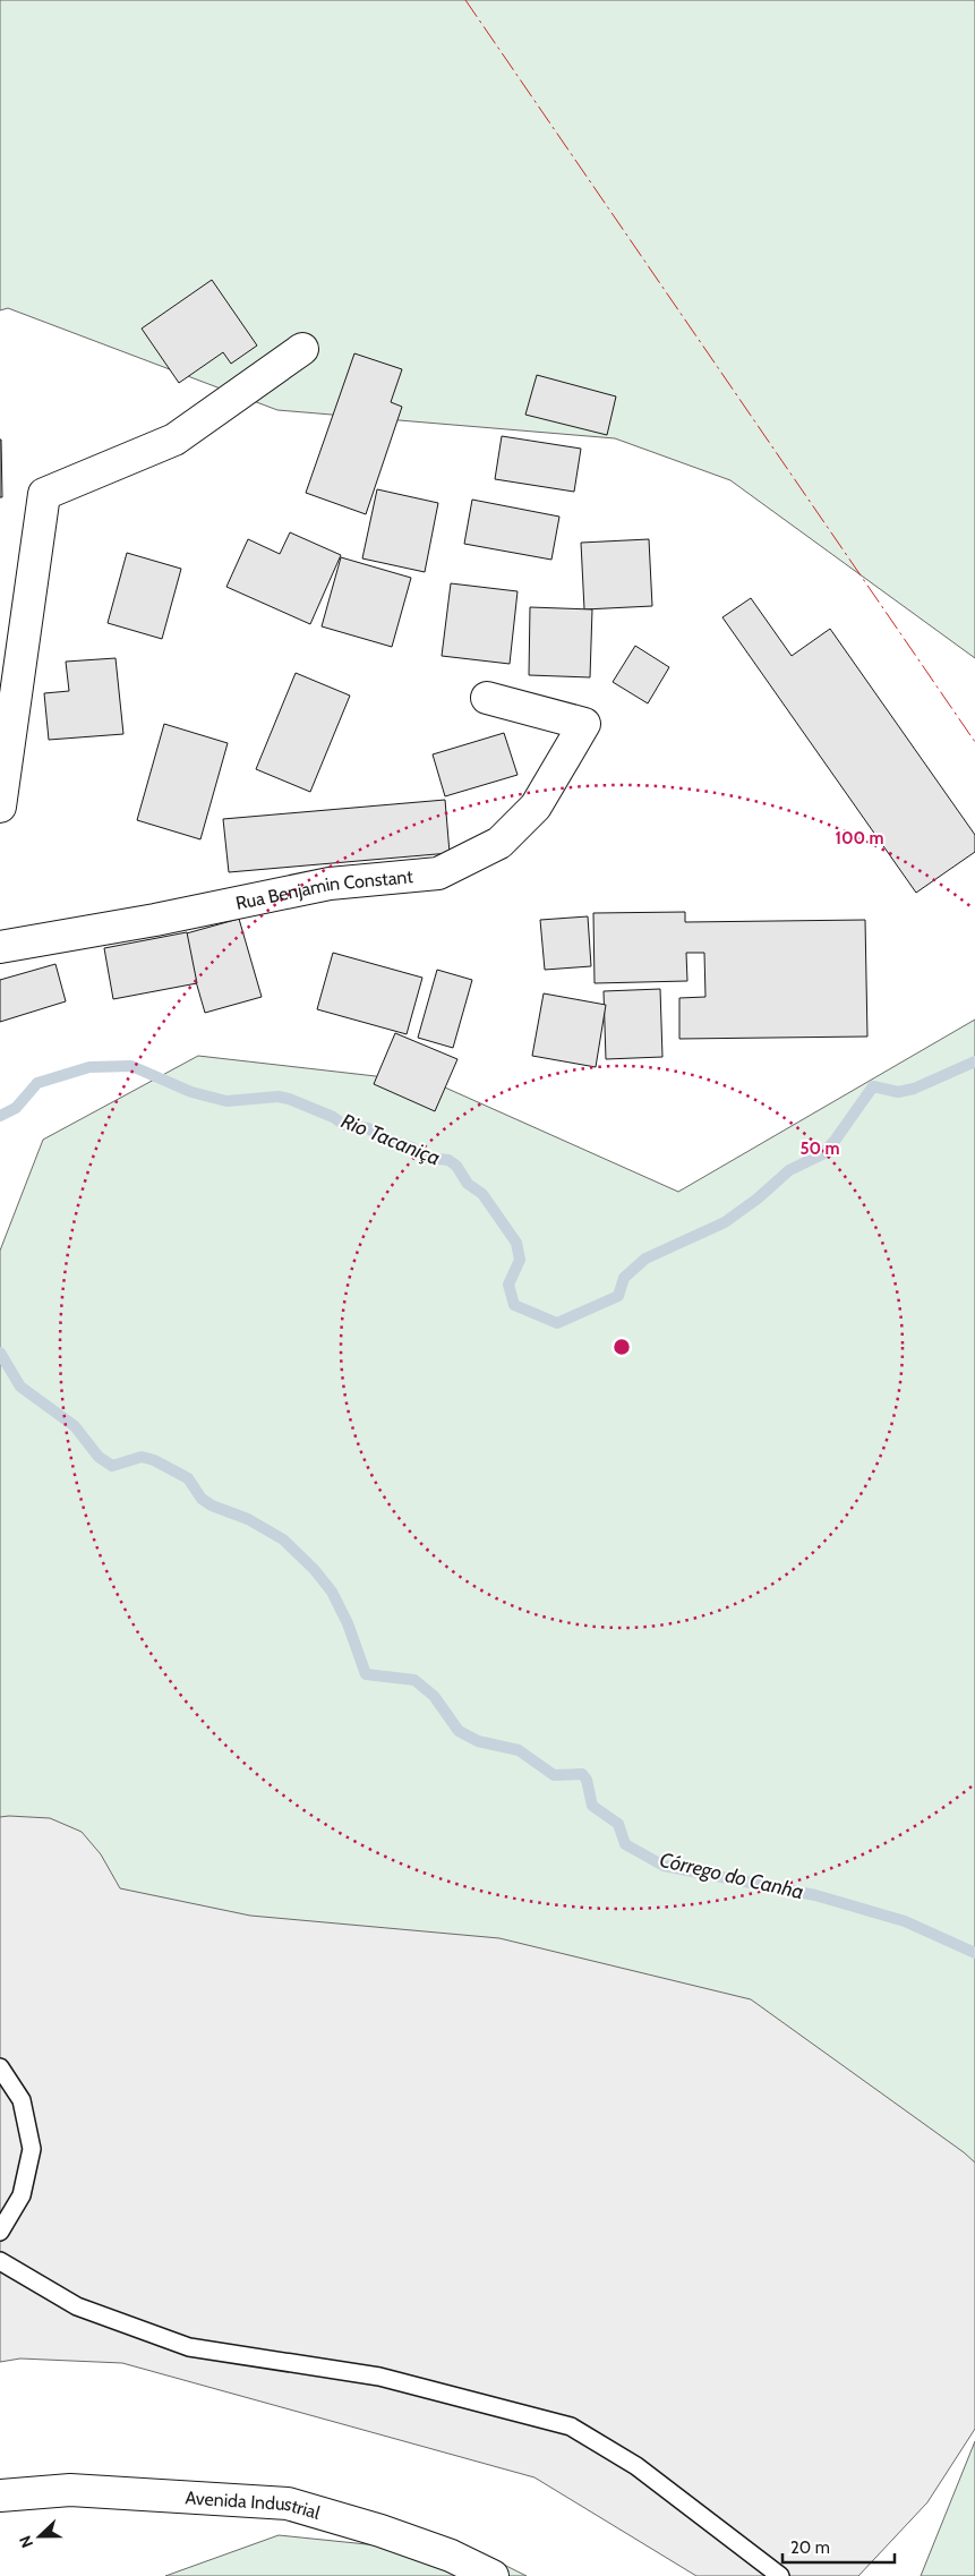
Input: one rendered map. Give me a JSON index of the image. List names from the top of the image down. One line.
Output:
{"streets":{"street":["Rua Benjamin Constant","Avenida Industrial"]},"water":["Rio Tacaniça","Córrego do Canha"],"scale_bar":"20 m","north":"left","rings":["100 m","50 m"]}
